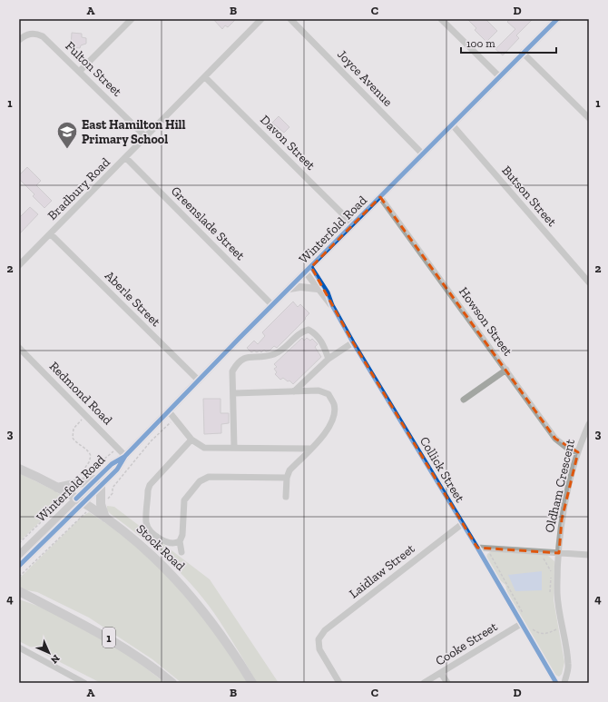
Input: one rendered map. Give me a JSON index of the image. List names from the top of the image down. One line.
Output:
{"streets":{"highway":["Stock Road","1"],"main road":["Winterfold Road"],"street":["Fulton Street","Joyce Avenue","Davon Street","Bradbury Road","Butson Street","Greenslade Street","Aberle Street","Howson Street","Redmond Road","Collick Street","Oldham Crescent","Laidlaw Street","Cooke Street"]},"crossings":[["Fulton Street","Bradbury Road"],["Joyce Avenue","Winterfold Road"],["Davon Street","Bradbury Road"],["Davon Street","Winterfold Road"],["Bradbury Road","Greenslade Street"],["Bradbury Road","Aberle Street"],["Butson Street","Winterfold Road"],["Greenslade Street","Winterfold Road"],["Winterfold Road","Aberle Street"],["Winterfold Road","Howson Street"],["Winterfold Road","Redmond Road"],["Winterfold Road","Collick Street"],["Winterfold Road","Stock Road"],["Howson Street","Oldham Crescent"],["Collick Street","Laidlaw Street"],["Collick Street","Cooke Street"]],"places":{"school or university":["East Hamilton Hill Primary School"]},"scale_bar":"100 m","north":"bottom right","grid":{"columns":["A","B","C","D"],"rows":["1","2","3","4"]}}
